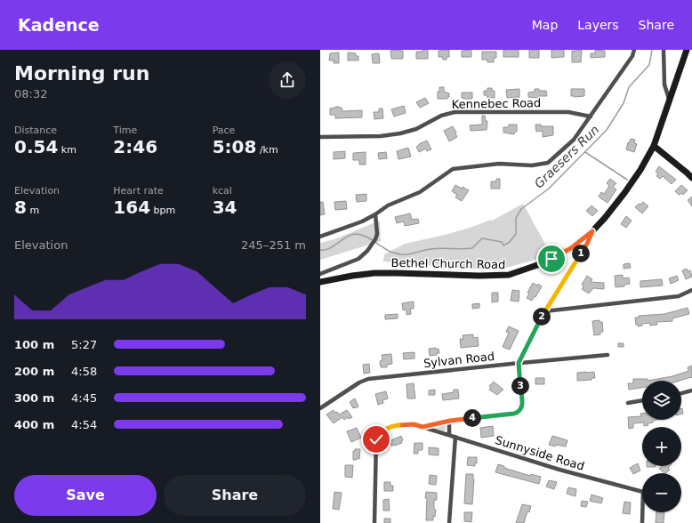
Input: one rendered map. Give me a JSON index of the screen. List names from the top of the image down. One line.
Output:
{"streets":{"street":["Kennebec Road","Bethel Church Road","Sylvan Road","Sunnyside Road"]},"water":["Graesers Run"],"page":{"header":"Kadence","nav":["Map","Layers","Share"],"heading":["Morning run","08:32"],"stats":[["Distance","0.54 km"],["Time","2:46"],["Pace","5:08 /km"],["Elevation","8 m"],["Heart rate","164 bpm"],["kcal","34"]],"chart":["Elevation","245–251 m"],"pins":["1","2","3","4"],"list":[{"name":"100 m","note":"5:27"},{"name":"200 m","note":"4:58"},{"name":"300 m","note":"4:45"},{"name":"400 m","note":"4:54"}],"map_buttons":["+","−"],"buttons":["Save","Share"]}}
